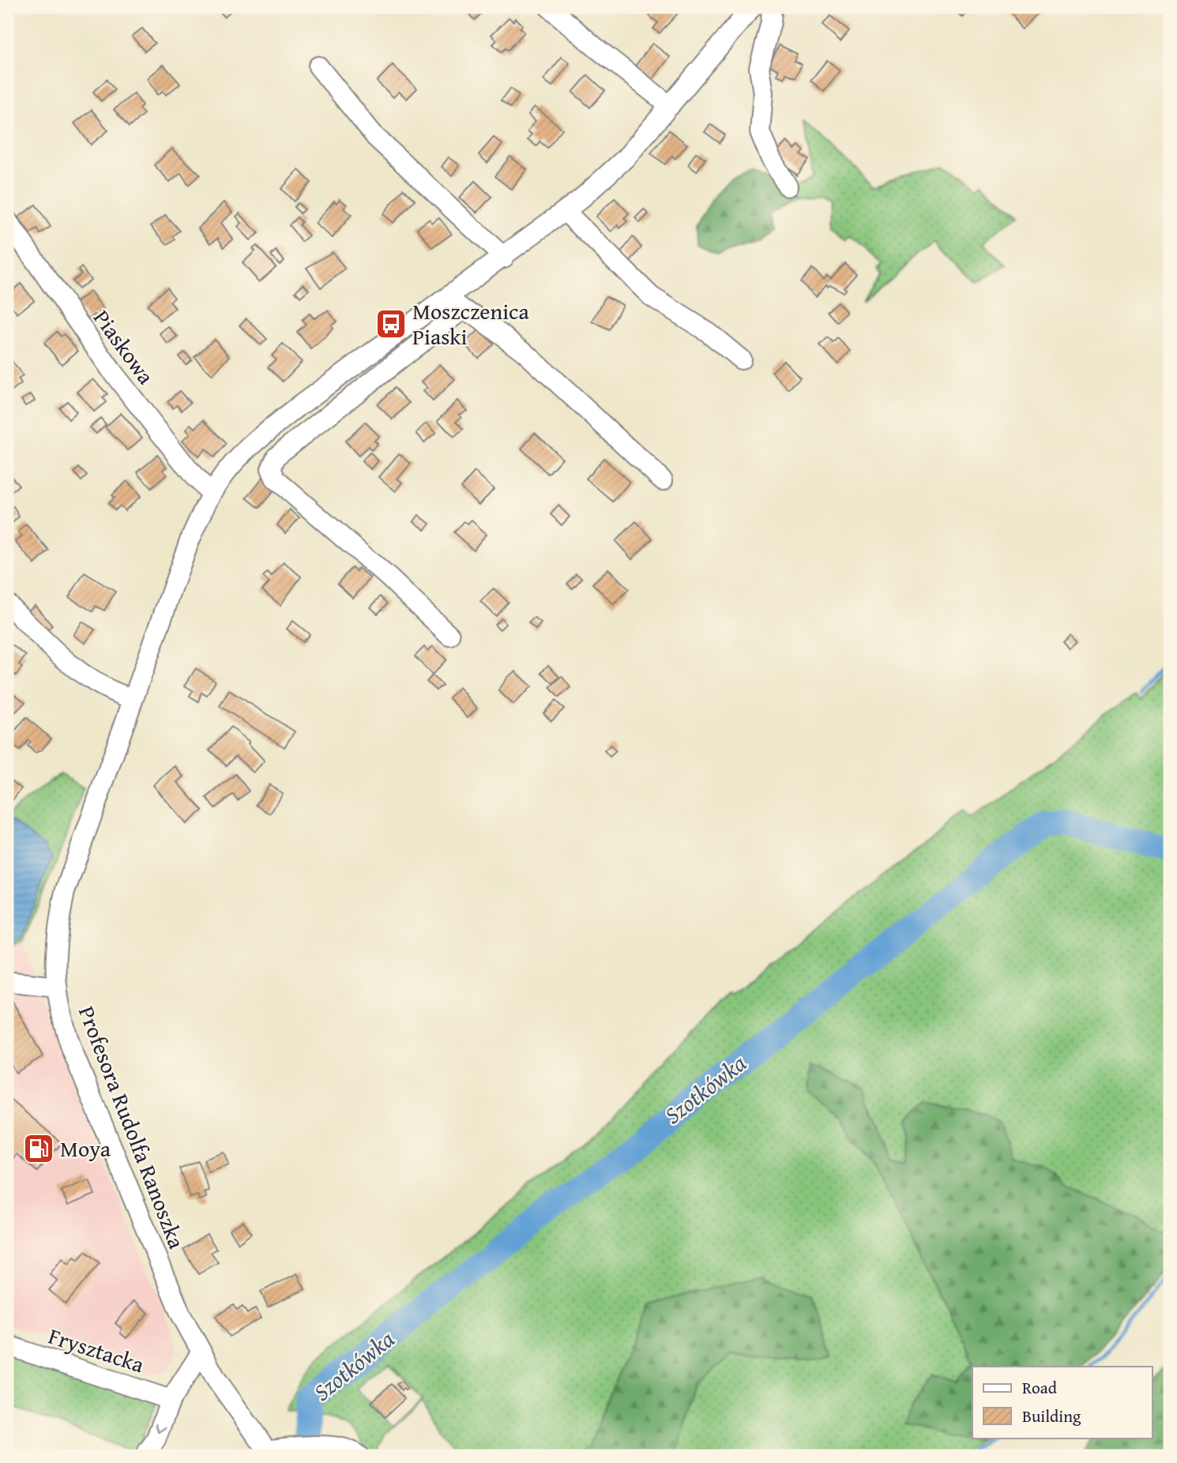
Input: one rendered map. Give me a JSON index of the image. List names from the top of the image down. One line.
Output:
{"streets":{"street":["Piaskowa","Profesora Rudolfa Ranoszka","Frysztacka"]},"crossings":[["Piaskowa","Profesora Rudolfa Ranoszka"]],"water":["Szotkówka"],"places":{"bus stop":["Moszczenica Piaski"],"fuel station":["Moya"]},"legend":["Road","Building"]}
